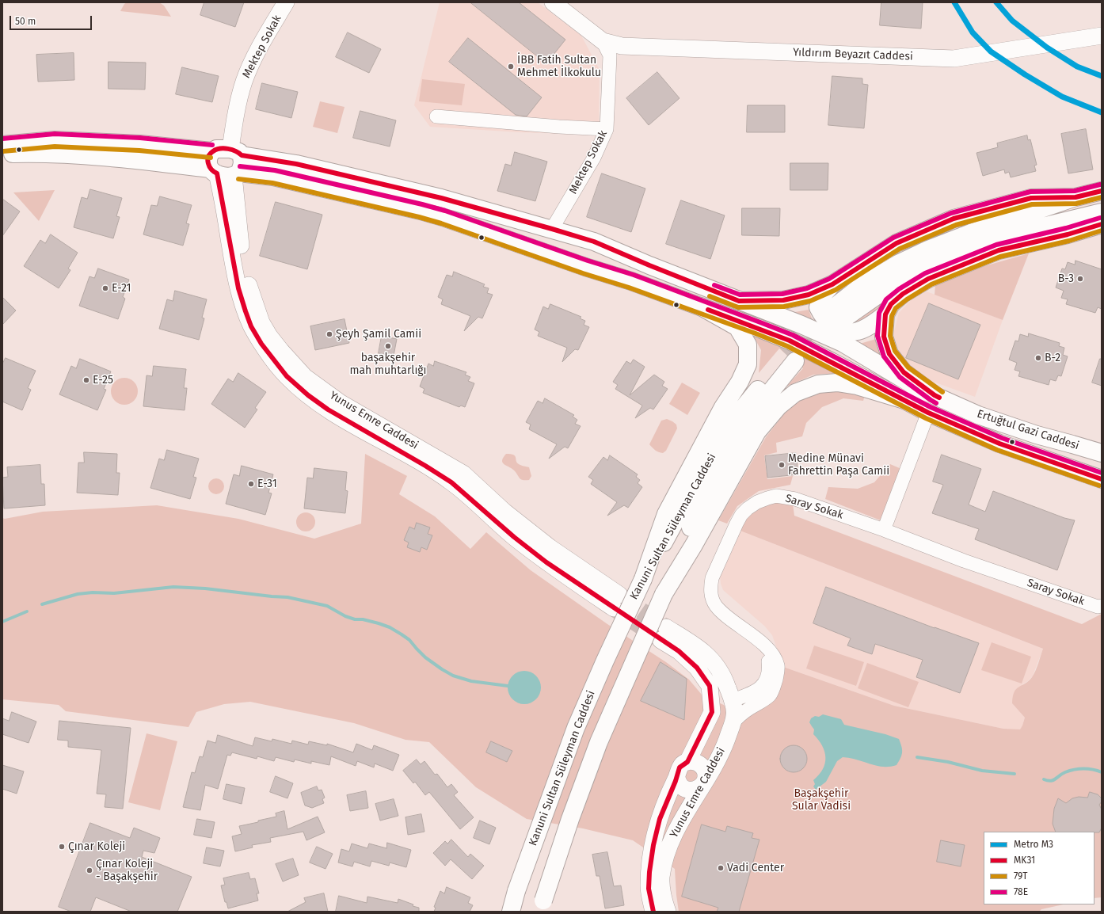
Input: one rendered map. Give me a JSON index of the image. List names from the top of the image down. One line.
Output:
{"streets":{"main road":["Ertuğtul Gazi Caddesi","Kanuni Sultan Süleyman Caddesi"],"street":["Mektep Sokak","Yıldırım Beyazıt Caddesi","Yunus Emre Caddesi","Saray Sokak"]},"crossings":[["Mektep Sokak","Yıldırım Beyazıt Caddesi"],["Mektep Sokak","Yunus Emre Caddesi"],["Mektep Sokak","Ertuğtul Gazi Caddesi"],["Yunus Emre Caddesi","Ertuğtul Gazi Caddesi"],["Yunus Emre Caddesi","Saray Sokak"]],"parks":["Başakşehir Sular Vadisi"],"places":["İBB Fatih Sultan Mehmet İlkokulu","B-3","E-21","Şeyh Şamil Camii","başakşehir mah muhtarlığı","B-2","E-25","Medine Münavi Fahrettin Paşa Camii","E-31","Çınar Koleji","Vadi Center","Çınar Koleji - Başakşehir"],"lines":["metro line M3","transit line 78E","transit line 79T","transit line MK31"],"legend":["Metro M3","MK31","79T","78E"],"scale_bar":"50 m"}
